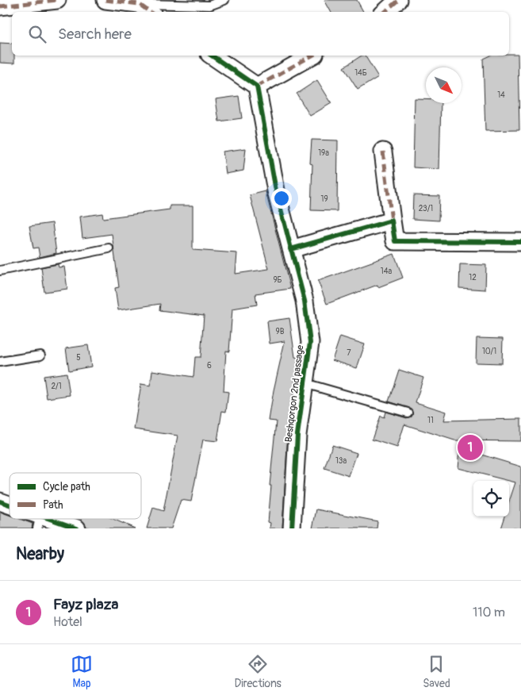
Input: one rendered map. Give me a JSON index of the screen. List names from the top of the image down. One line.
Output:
{"streets":{"street":["Beshqorgon 2nd passage"]},"house_numbers":["14Б","14","19a","19","23/1","14a","12","9Б","9B","10/1","7","5","6","2/1","11","13а"],"legend":["Cycle path","Path"],"north":"bottom right","page":{"search":"Search here","pins":"1","heading":"Nearby","list":[{"mark":"1","name":"Fayz plaza","note":"Hotel","value":"110 m"}],"nav":["Map","Directions","Saved"]}}
